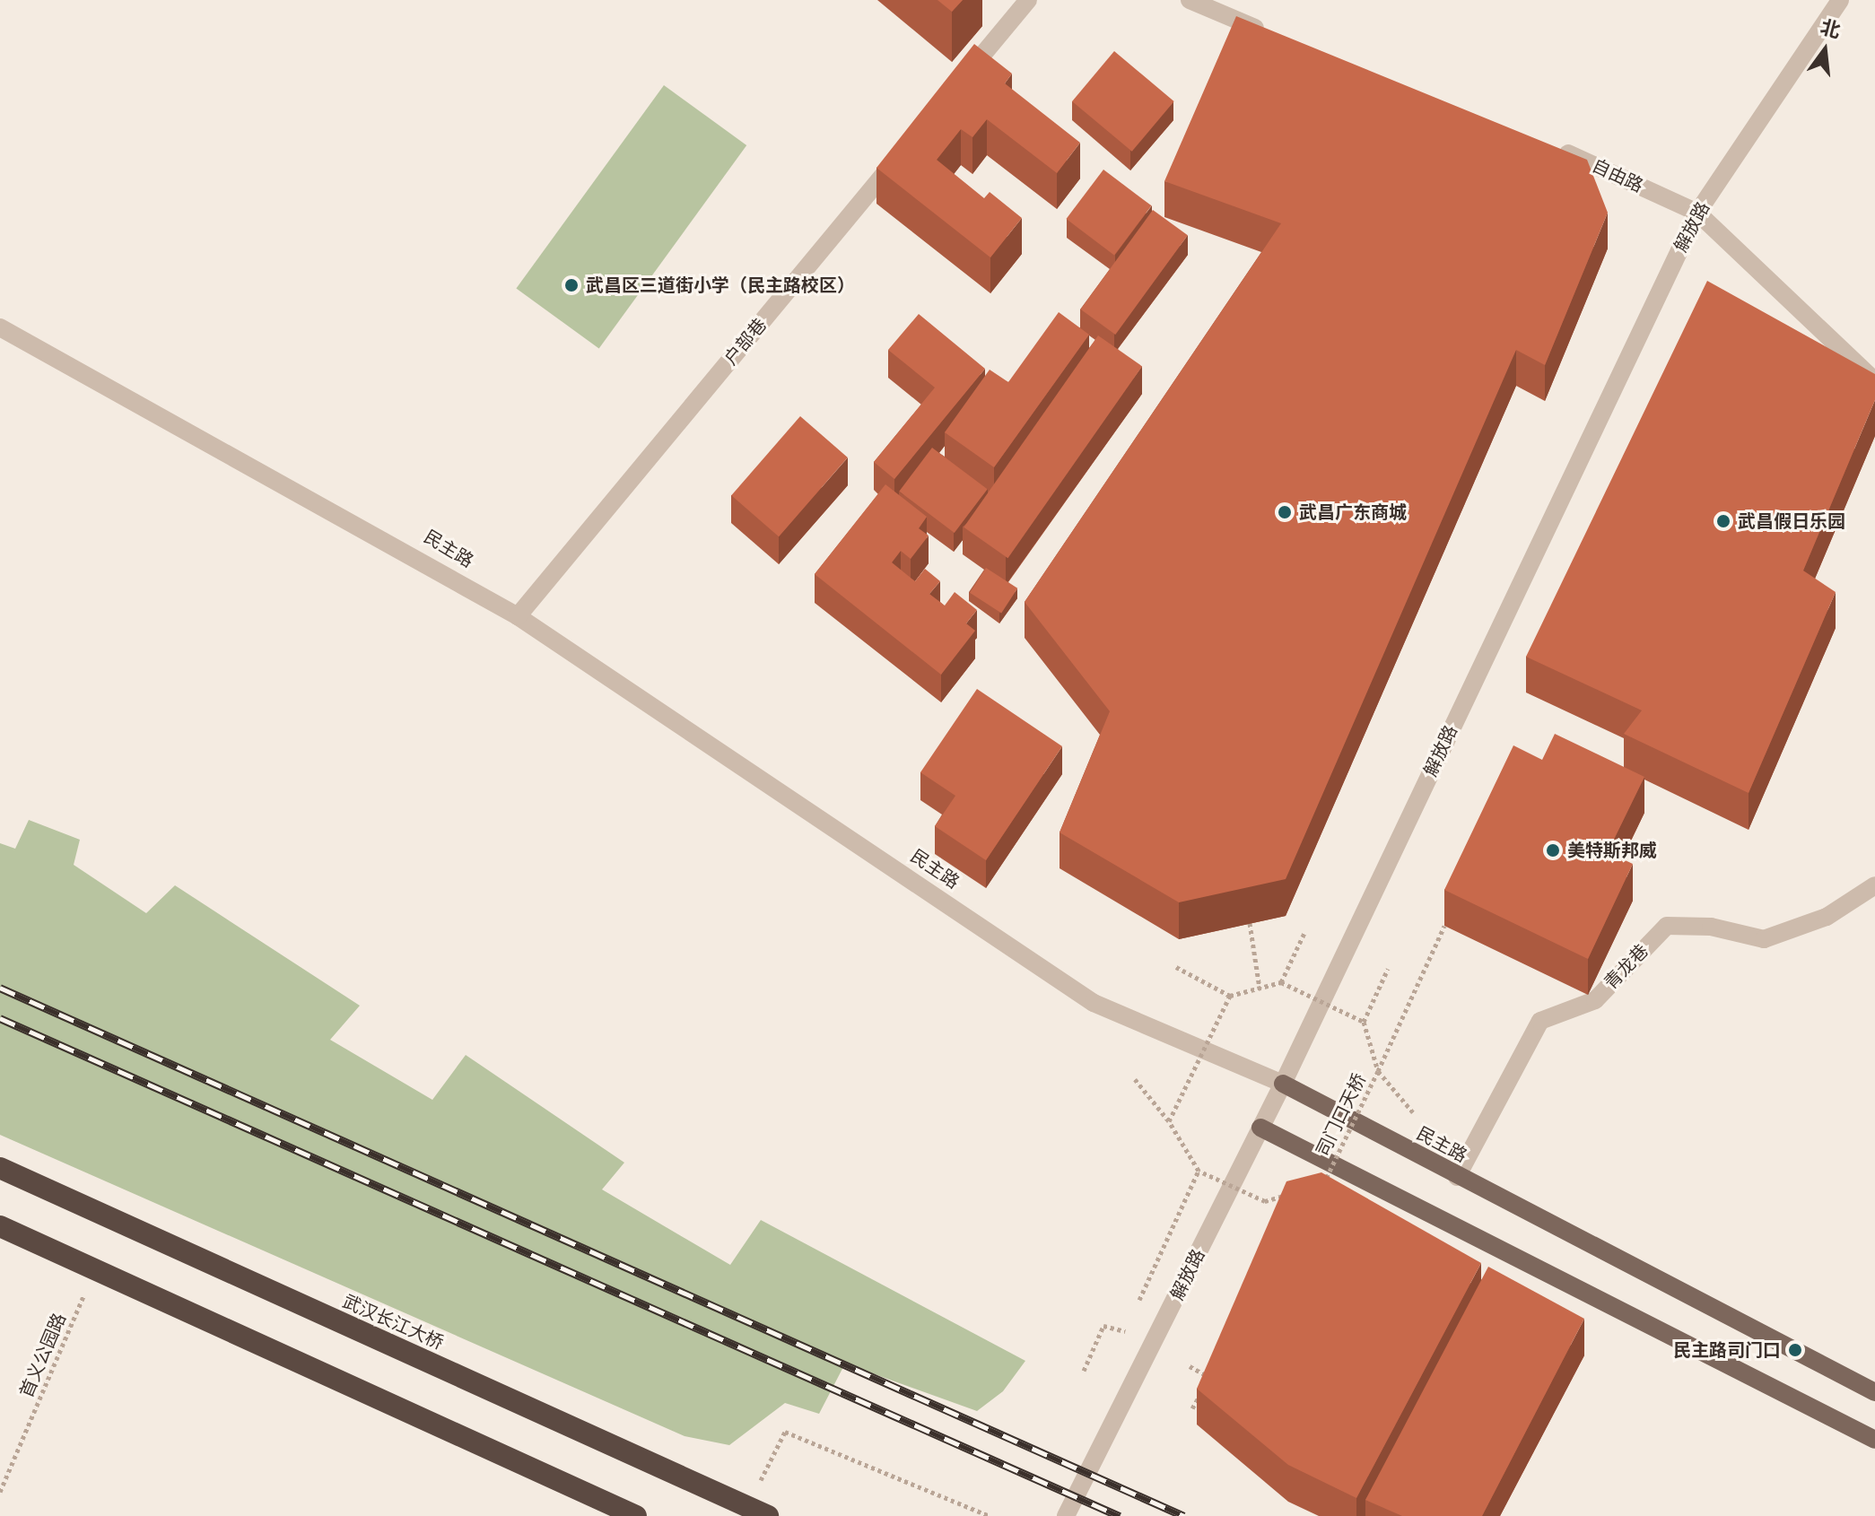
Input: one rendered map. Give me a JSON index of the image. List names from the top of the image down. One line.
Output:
{"streets":{"highway":["武汉长江大桥"],"main road":["民主路"],"street":["自由路","解放路","户部巷","青龙巷"],"path":["司门口天桥","首义公园路"]},"crossings":[["自由路","解放路"],["解放路","民主路"],["户部巷","民主路"],["民主路","青龙巷"]],"places":["武昌区三道街小学（民主路校区）","武昌广东商城","武昌假日乐园","美特斯邦威","民主路司门口"],"north":"top"}
